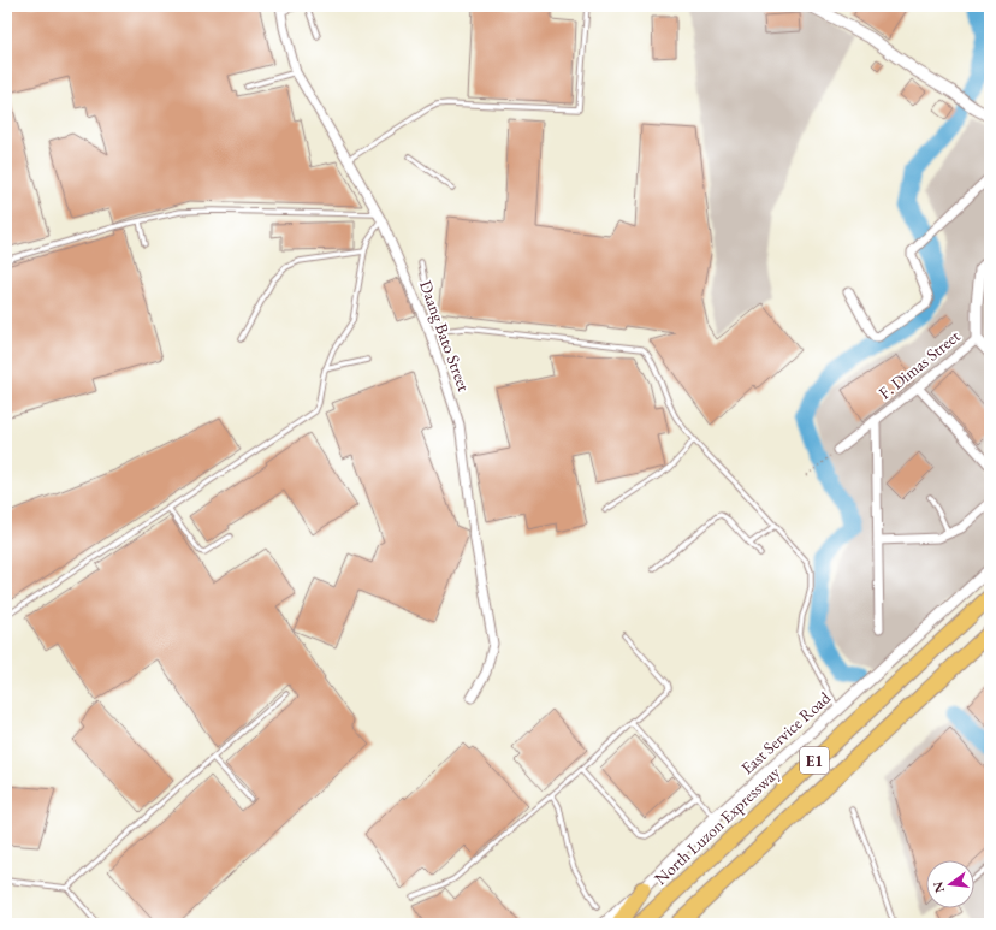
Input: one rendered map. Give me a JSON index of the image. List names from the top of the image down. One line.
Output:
{"streets":{"highway":["E1","North Luzon Expressway"],"street":["Daang Bato Street","F. Dimas Street","East Service Road"]},"north":"left"}
